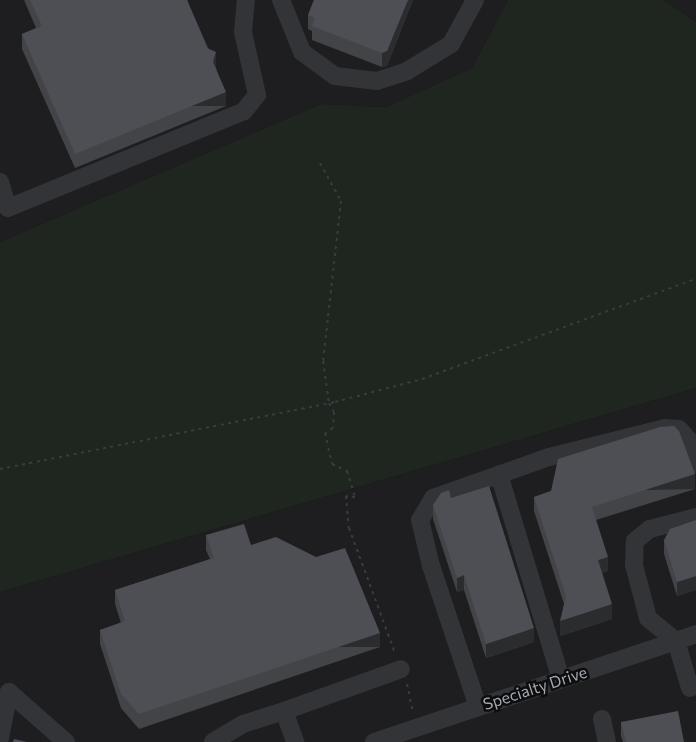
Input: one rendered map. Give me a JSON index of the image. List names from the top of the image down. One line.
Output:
{"streets":{"street":["Specialty Drive"]}}
